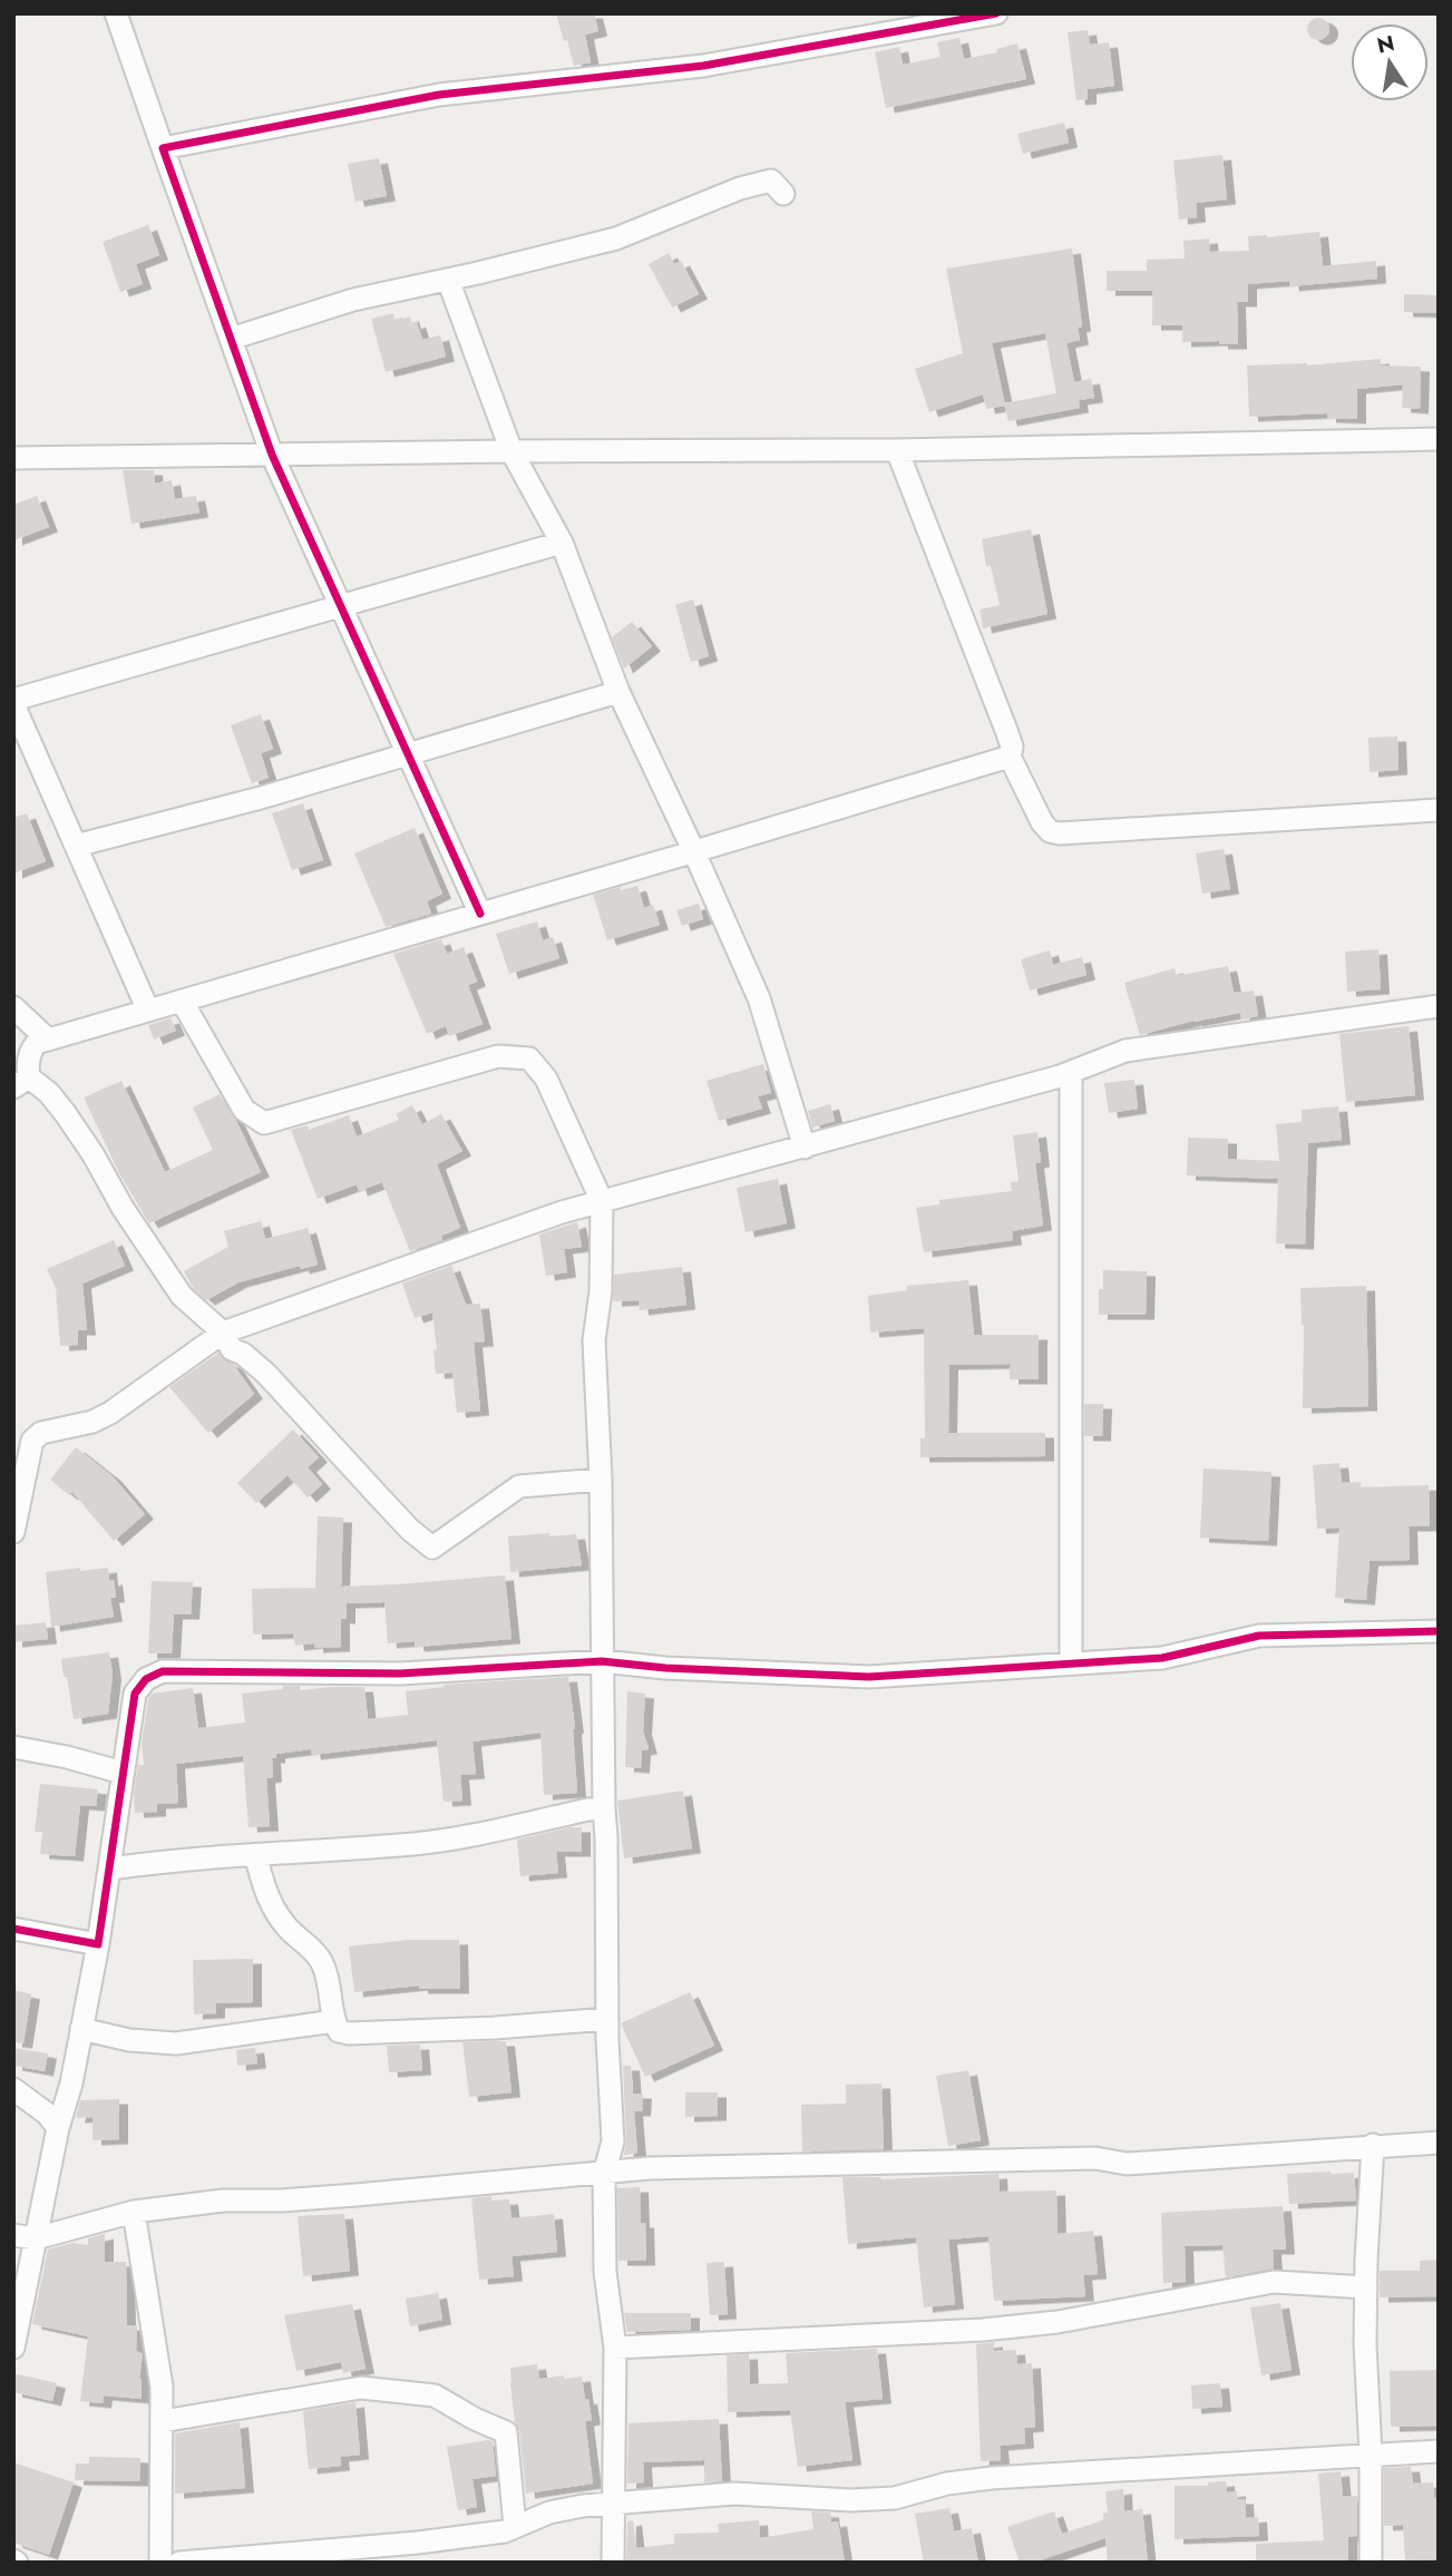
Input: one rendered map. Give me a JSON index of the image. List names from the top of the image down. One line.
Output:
{"north":"top"}
